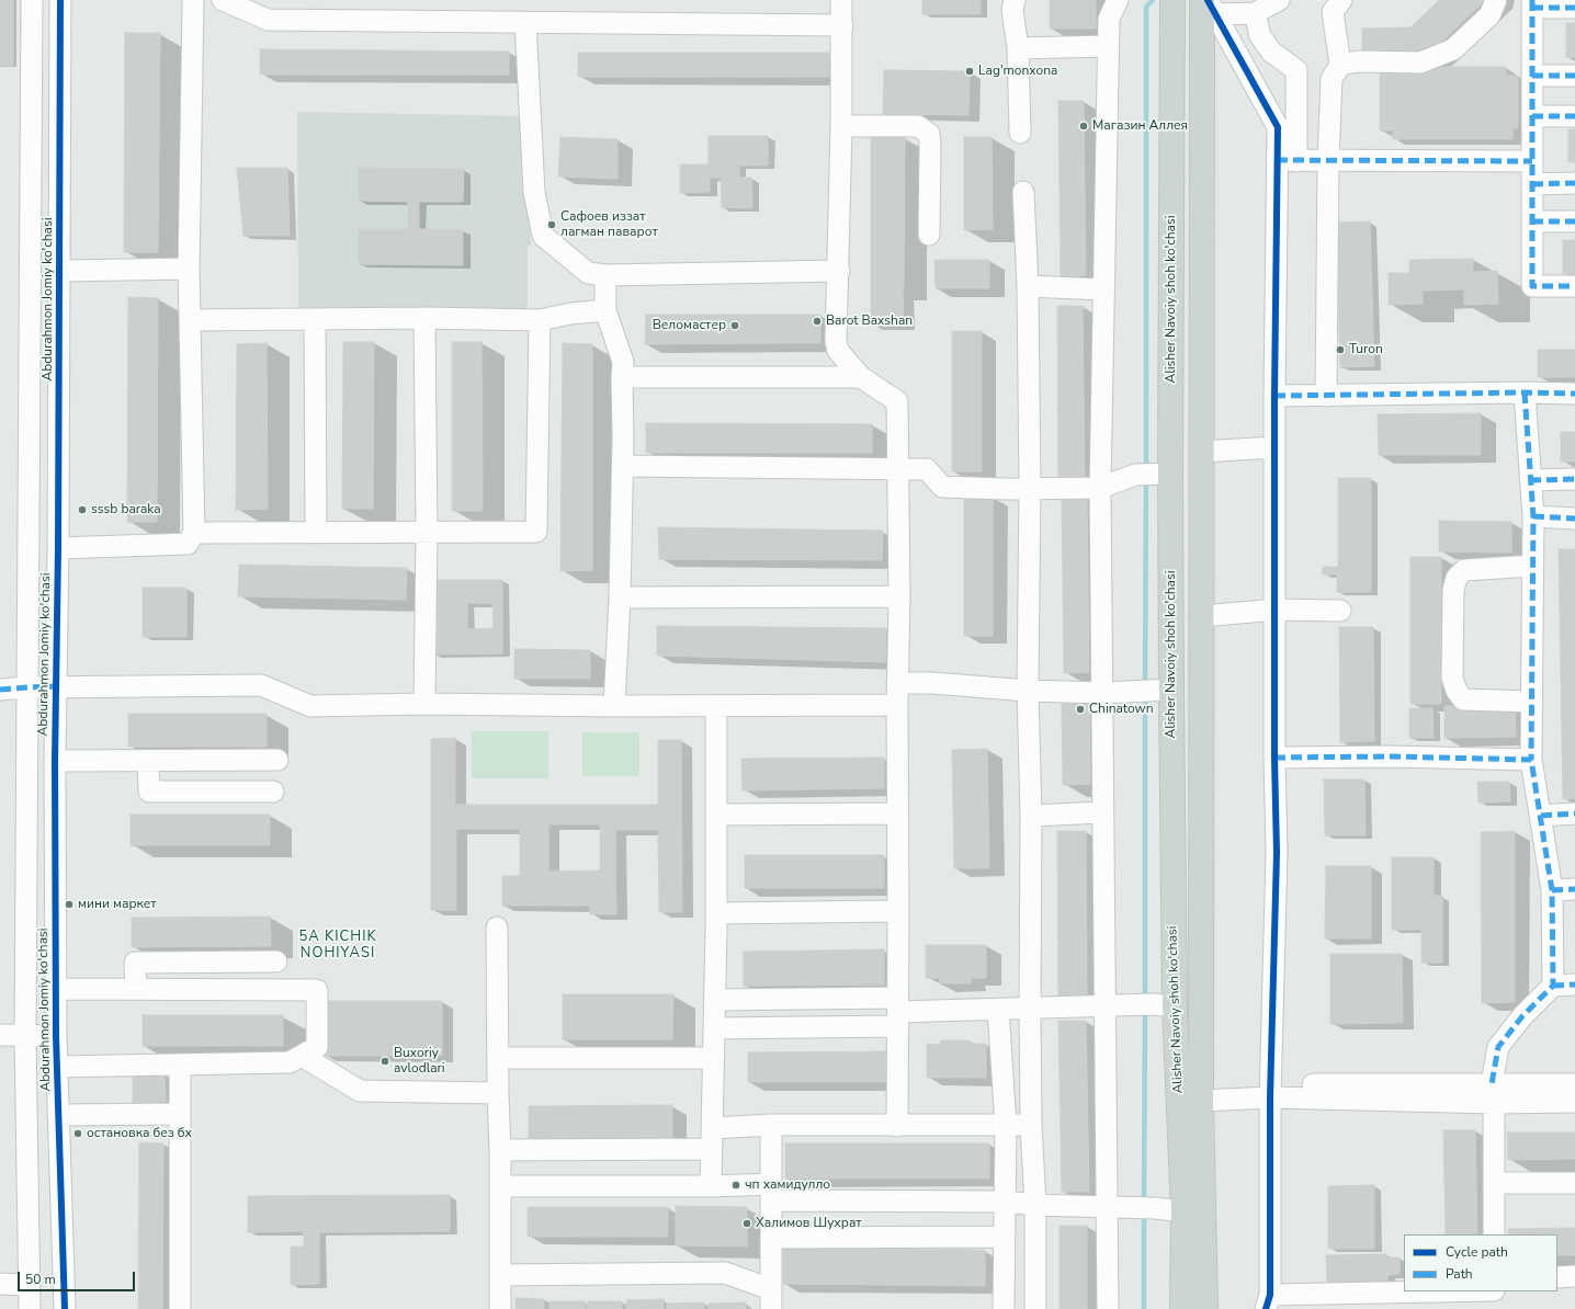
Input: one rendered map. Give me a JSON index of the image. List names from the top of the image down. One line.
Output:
{"streets":{"main road":["Alisher Navoiy shoh ko'chasi"],"street":["Abdurahmon Jomiy ko'chasi"]},"districts":["5A KICHIK NOHIYASI"],"places":["Lag'monxona","Магазин Аллея","Сафоев иззат лагман паварот","Barot Baxshan","Веломастер","Turon","sssb baraka","Chinatown","мини маркет","Buxoriy avlodlari","остановка без бх","чп хамидулло","Халимов Шухрат"],"legend":["Cycle path","Path"],"scale_bar":"50 m"}
